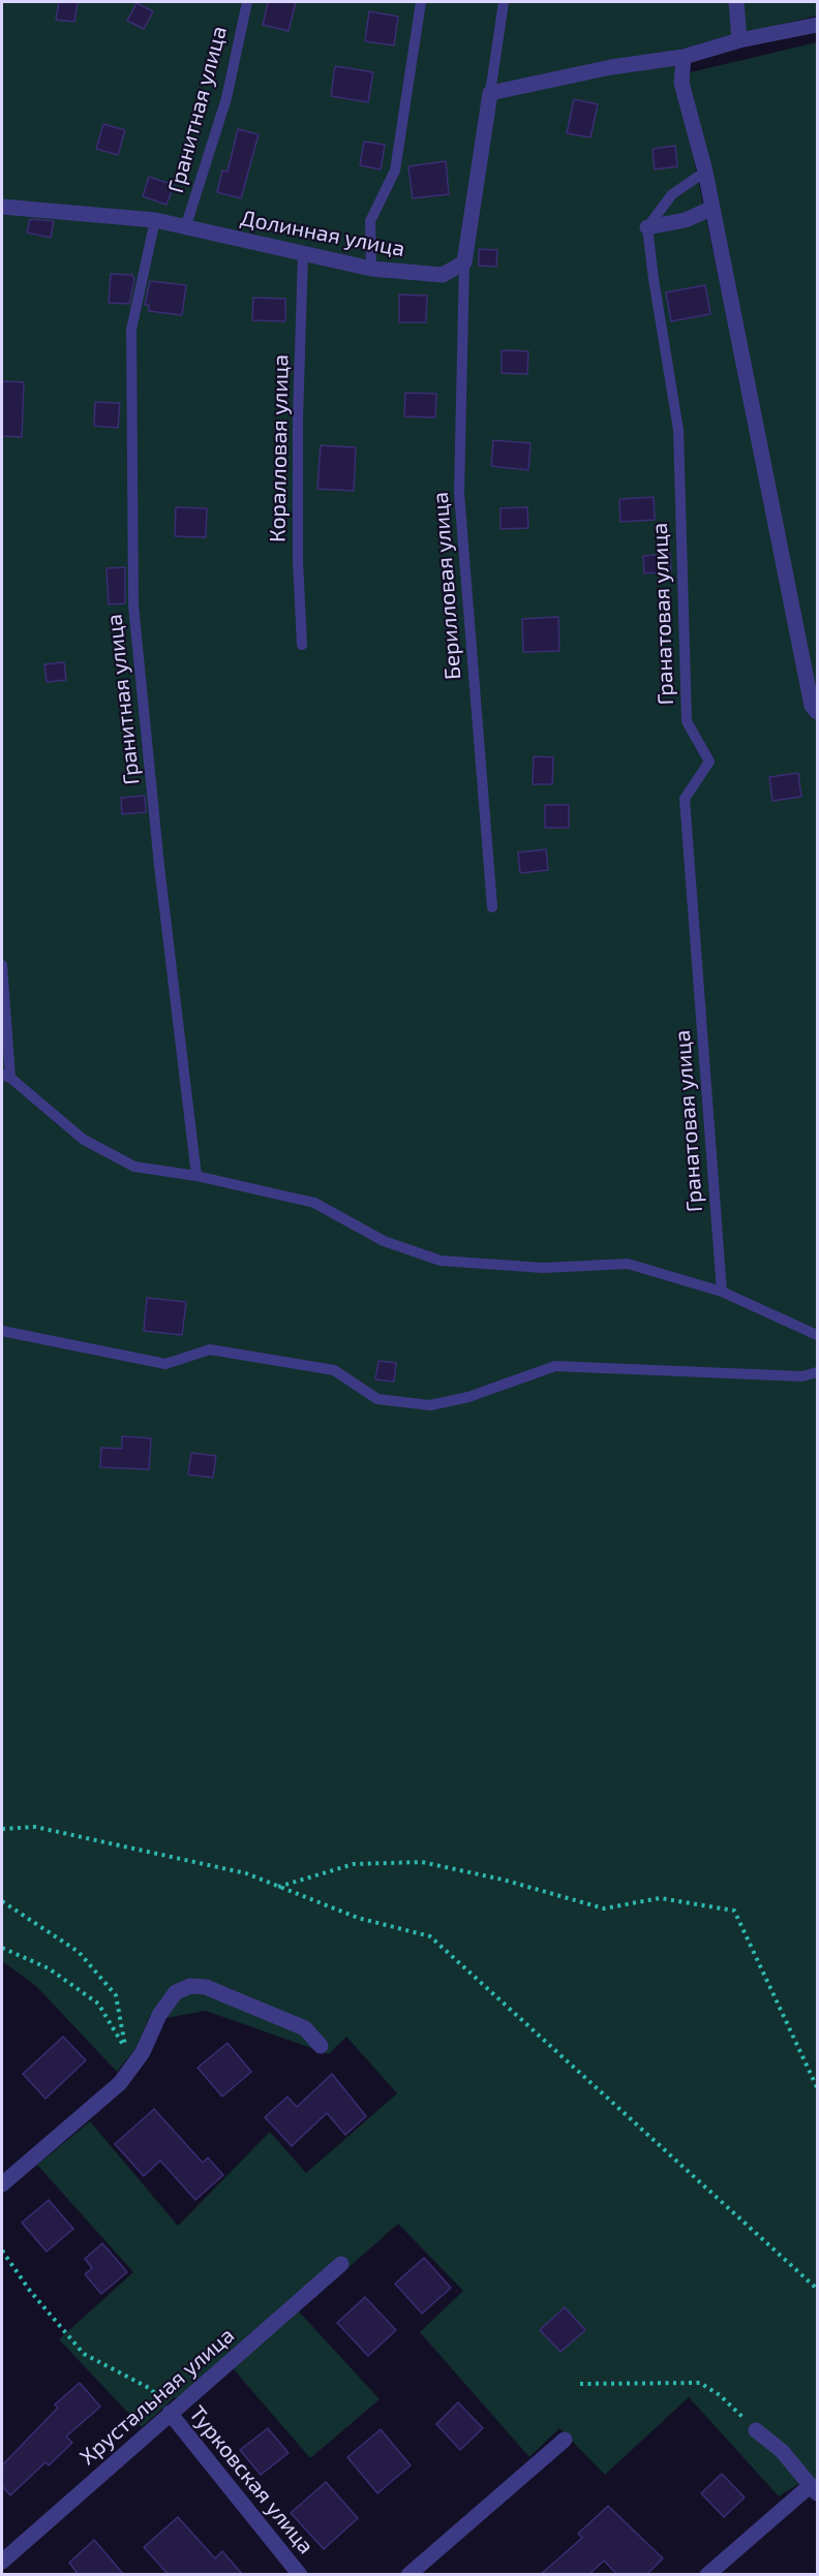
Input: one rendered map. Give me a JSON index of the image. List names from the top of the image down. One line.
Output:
{"streets":{"street":["Долинная улица","Хрустальная улица","Турковская улица"],"lane":["Гранитная улица","Коралловая улица","Берилловая улица","Гранатовая улица"]},"crossings":[["Гранитная улица","Долинная улица"],["Долинная улица","Коралловая улица"],["Долинная улица","Берилловая улица"],["Хрустальная улица","Турковская улица"]]}
